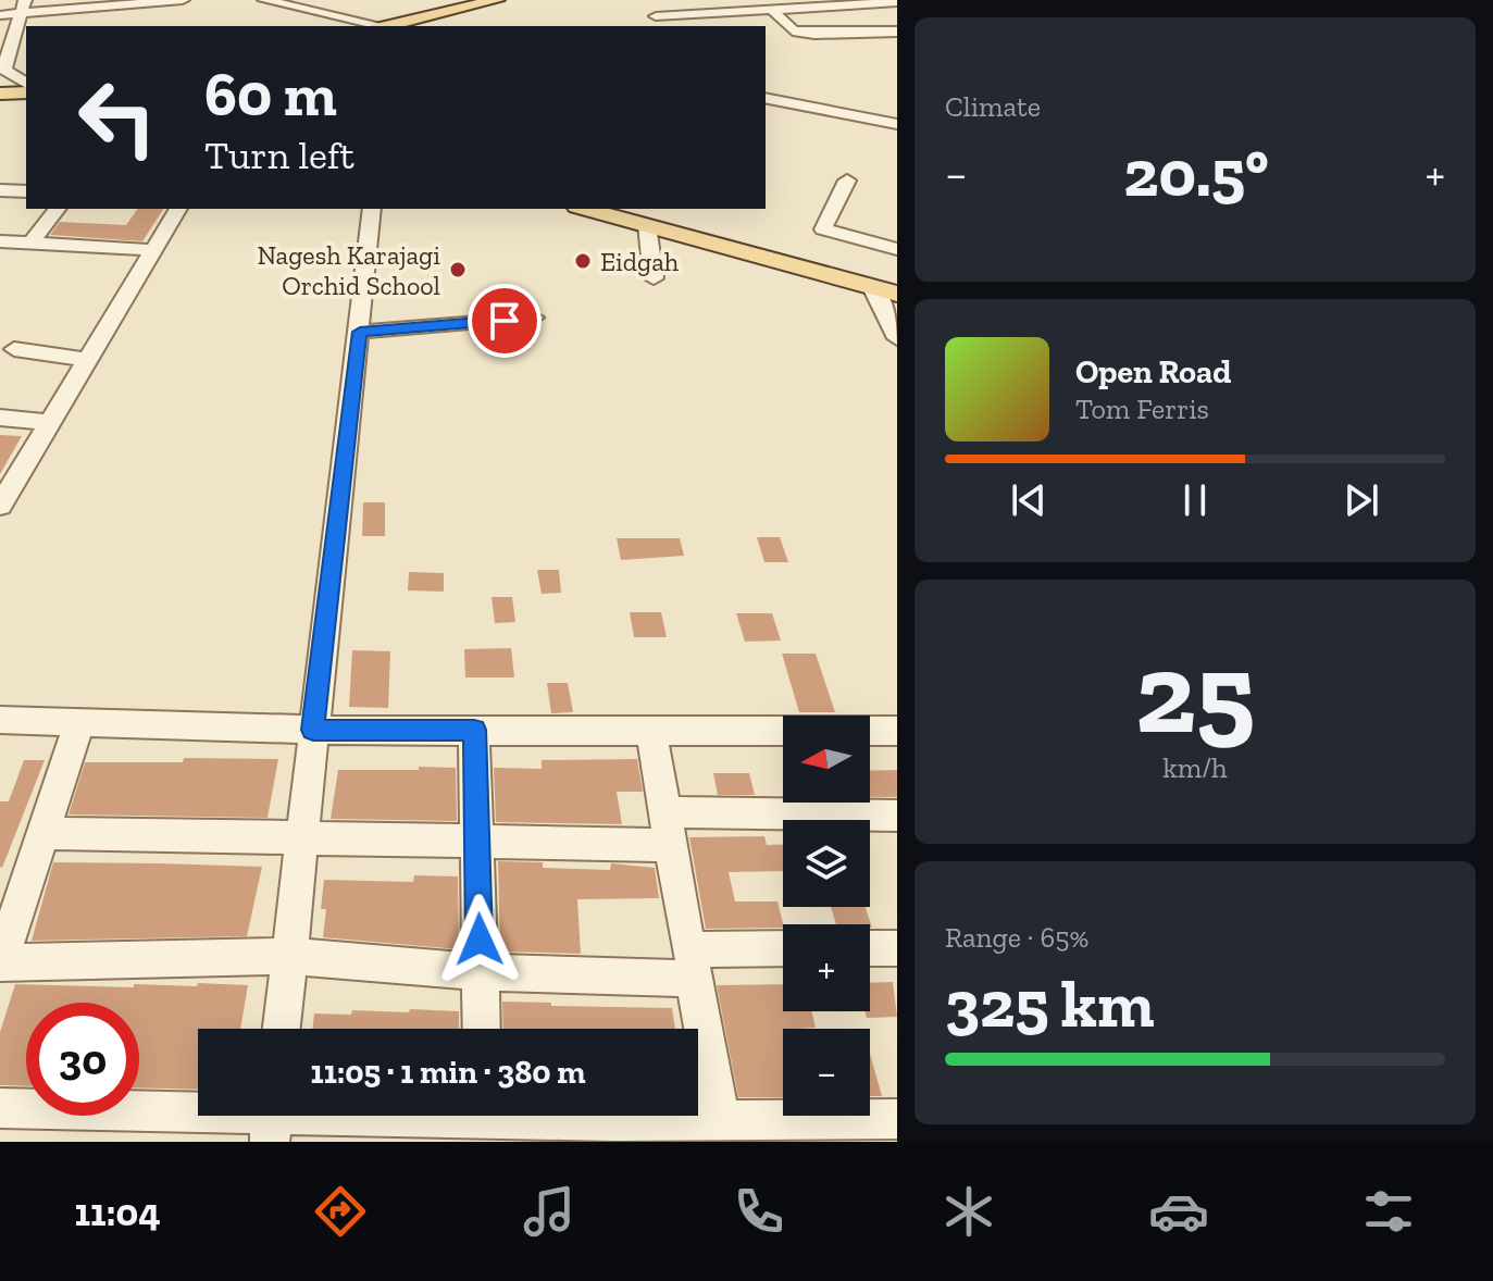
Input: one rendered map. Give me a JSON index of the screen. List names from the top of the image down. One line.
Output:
{"places":["Eidgah","Nagesh Karajagi Orchid School"],"north":"left","page":{"tile":["Climate",["25","km/h"],["Range · 65%","325 km"]],"turn":["60 m","Turn left"],"heat":["−","20.5°","+"],"song":["Open Road","Tom Ferris"],"map_buttons":["+","−"],"limit":"30","trip":"11:05 · 1 min · 380 m","tabs":"11:04"}}
